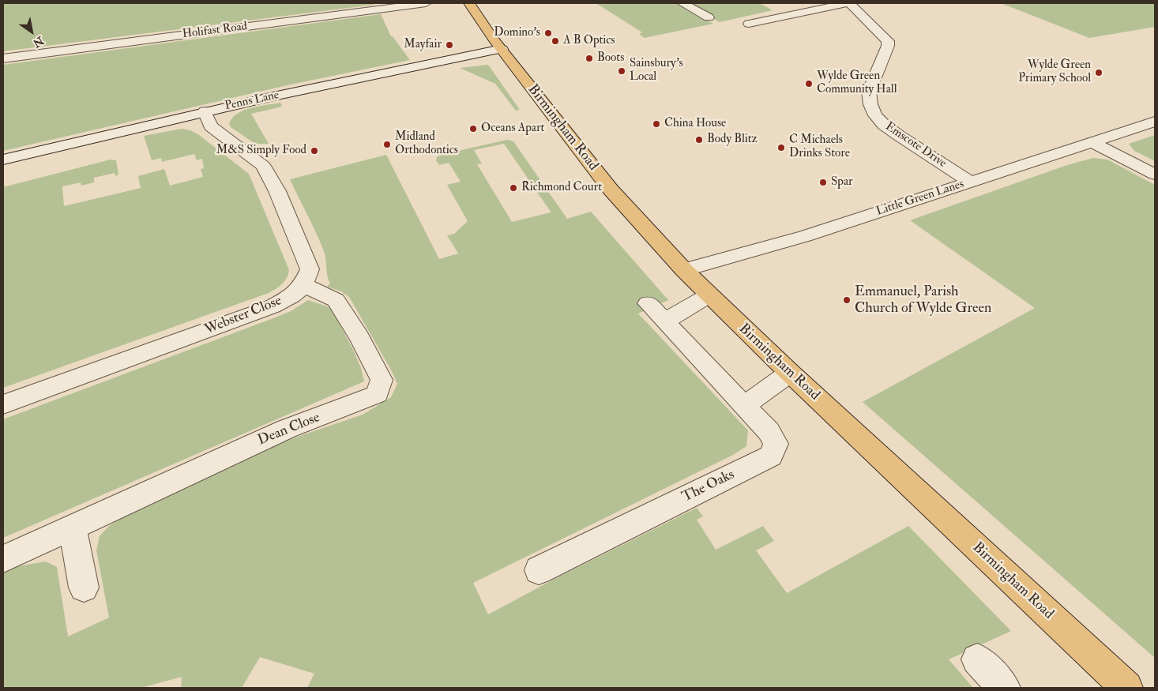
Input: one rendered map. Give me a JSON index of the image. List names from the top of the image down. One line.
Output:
{"streets":{"main road":["Birmingham Road"],"street":["Holifast Road","Penns Lane","Emscote Drive","Little Green Lanes","Webster Close","Dean Close","The Oaks"]},"crossings":[["Penns Lane","Birmingham Road"],["Birmingham Road","Little Green Lanes"],["Emscote Drive","Little Green Lanes"],["Webster Close","Dean Close"]],"places":["Domino's","A B Optics","Mayfair","Boots","Sainsbury's Local","Wylde Green Primary School","Wylde Green Community Hall","China House","Oceans Apart","Body Blitz","Midland Orthodontics","C Michaels Drinks Store","M&S Simply Food","Spar","Richmond Court","Emmanuel, Parish Church of Wylde Green"],"north":"bottom right"}
